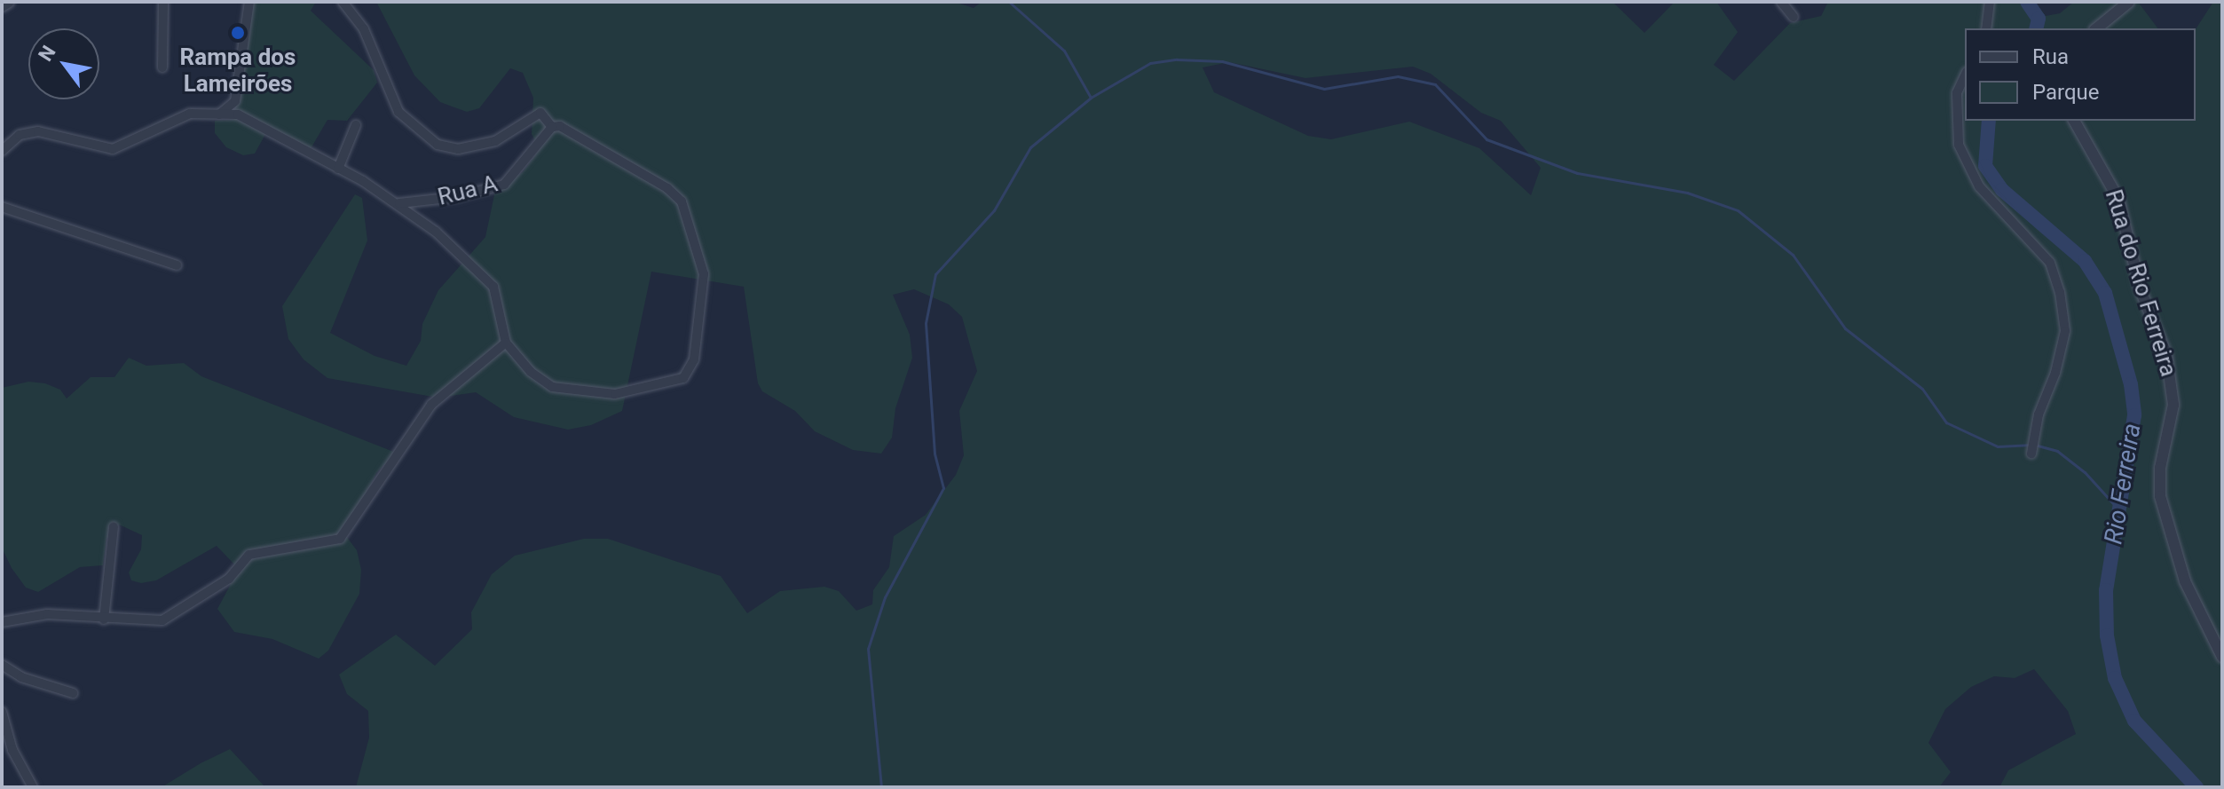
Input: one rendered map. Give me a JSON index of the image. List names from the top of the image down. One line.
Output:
{"streets":{"street":["Rua A","Rua do Rio Ferreira"]},"water":["Rio Ferreira"],"places":["Rampa dos Lameirões"],"legend":["Rua","Parque"],"north":"top left"}
